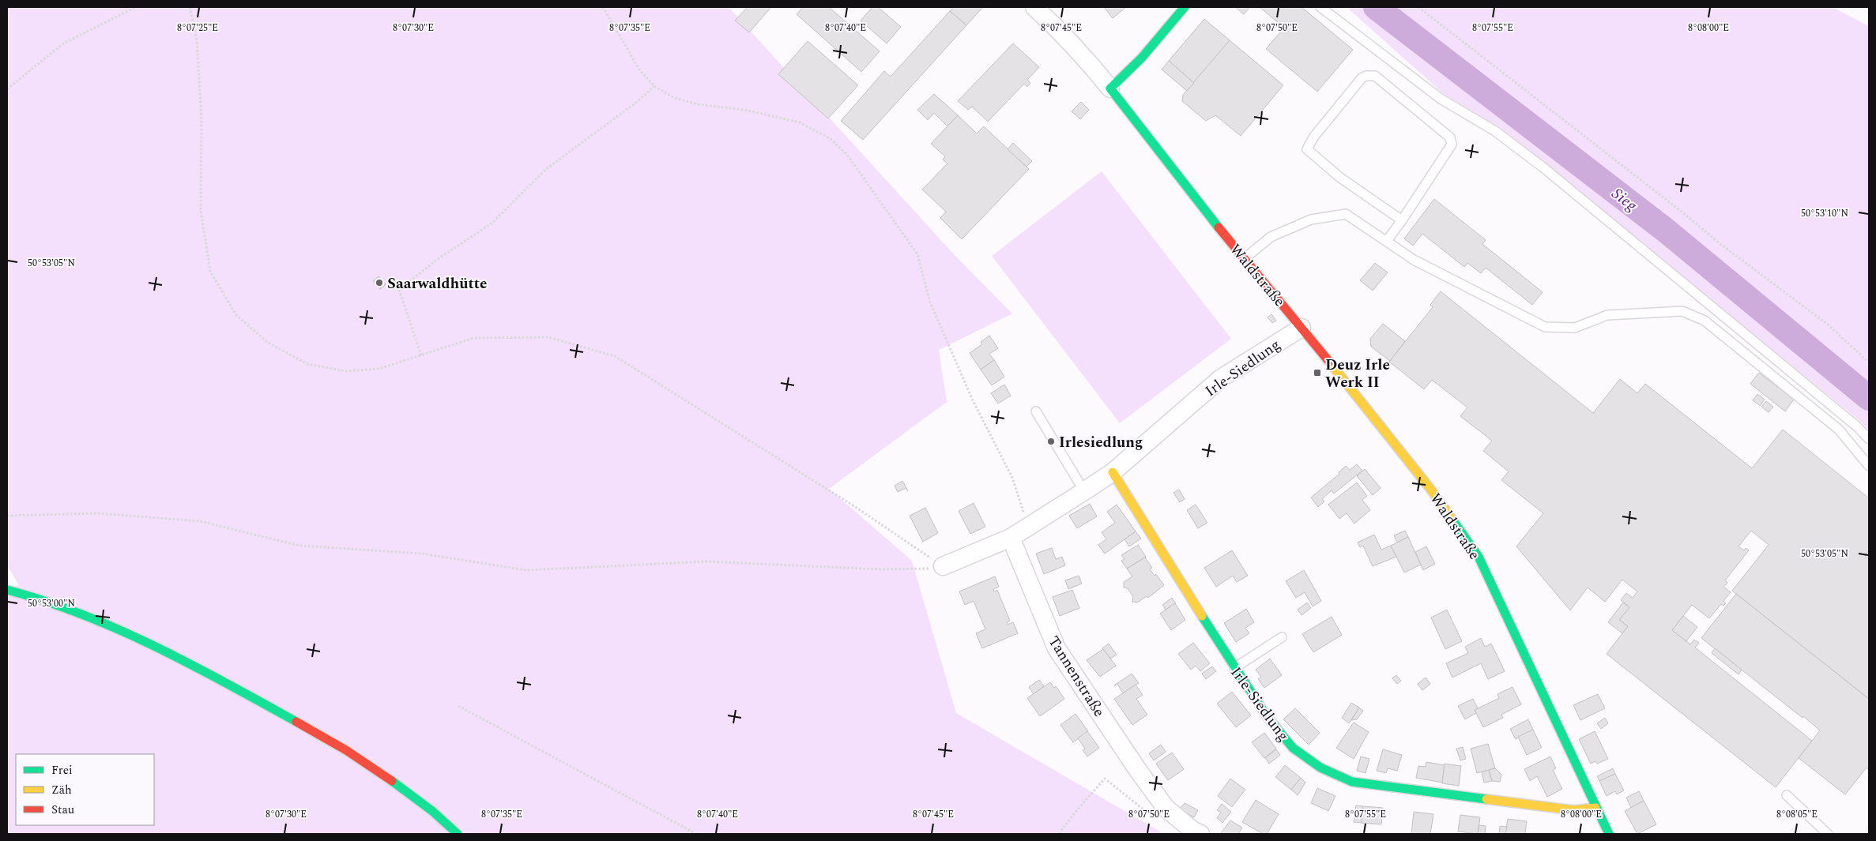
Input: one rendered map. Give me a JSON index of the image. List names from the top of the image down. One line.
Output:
{"streets":{"street":["Waldstraße","Irle-Siedlung","Tannenstraße"]},"crossings":[["Waldstraße","Irle-Siedlung"],["Irle-Siedlung","Tannenstraße"]],"water":["Sieg"],"places":{"other":["Saarwaldhütte","Irlesiedlung"],"transit":["Deuz Irle Werk II"]},"legend":["Frei","Zäh","Stau"],"coordinates":["8°07'25\"E","8°07'30\"E","8°07'35\"E","8°07'40\"E","8°07'45\"E","8°07'50\"E","8°07'55\"E","8°08'00\"E","50°53'10\"N","50°53'05\"N","50°53'00\"N","8°08'05\"E"]}
